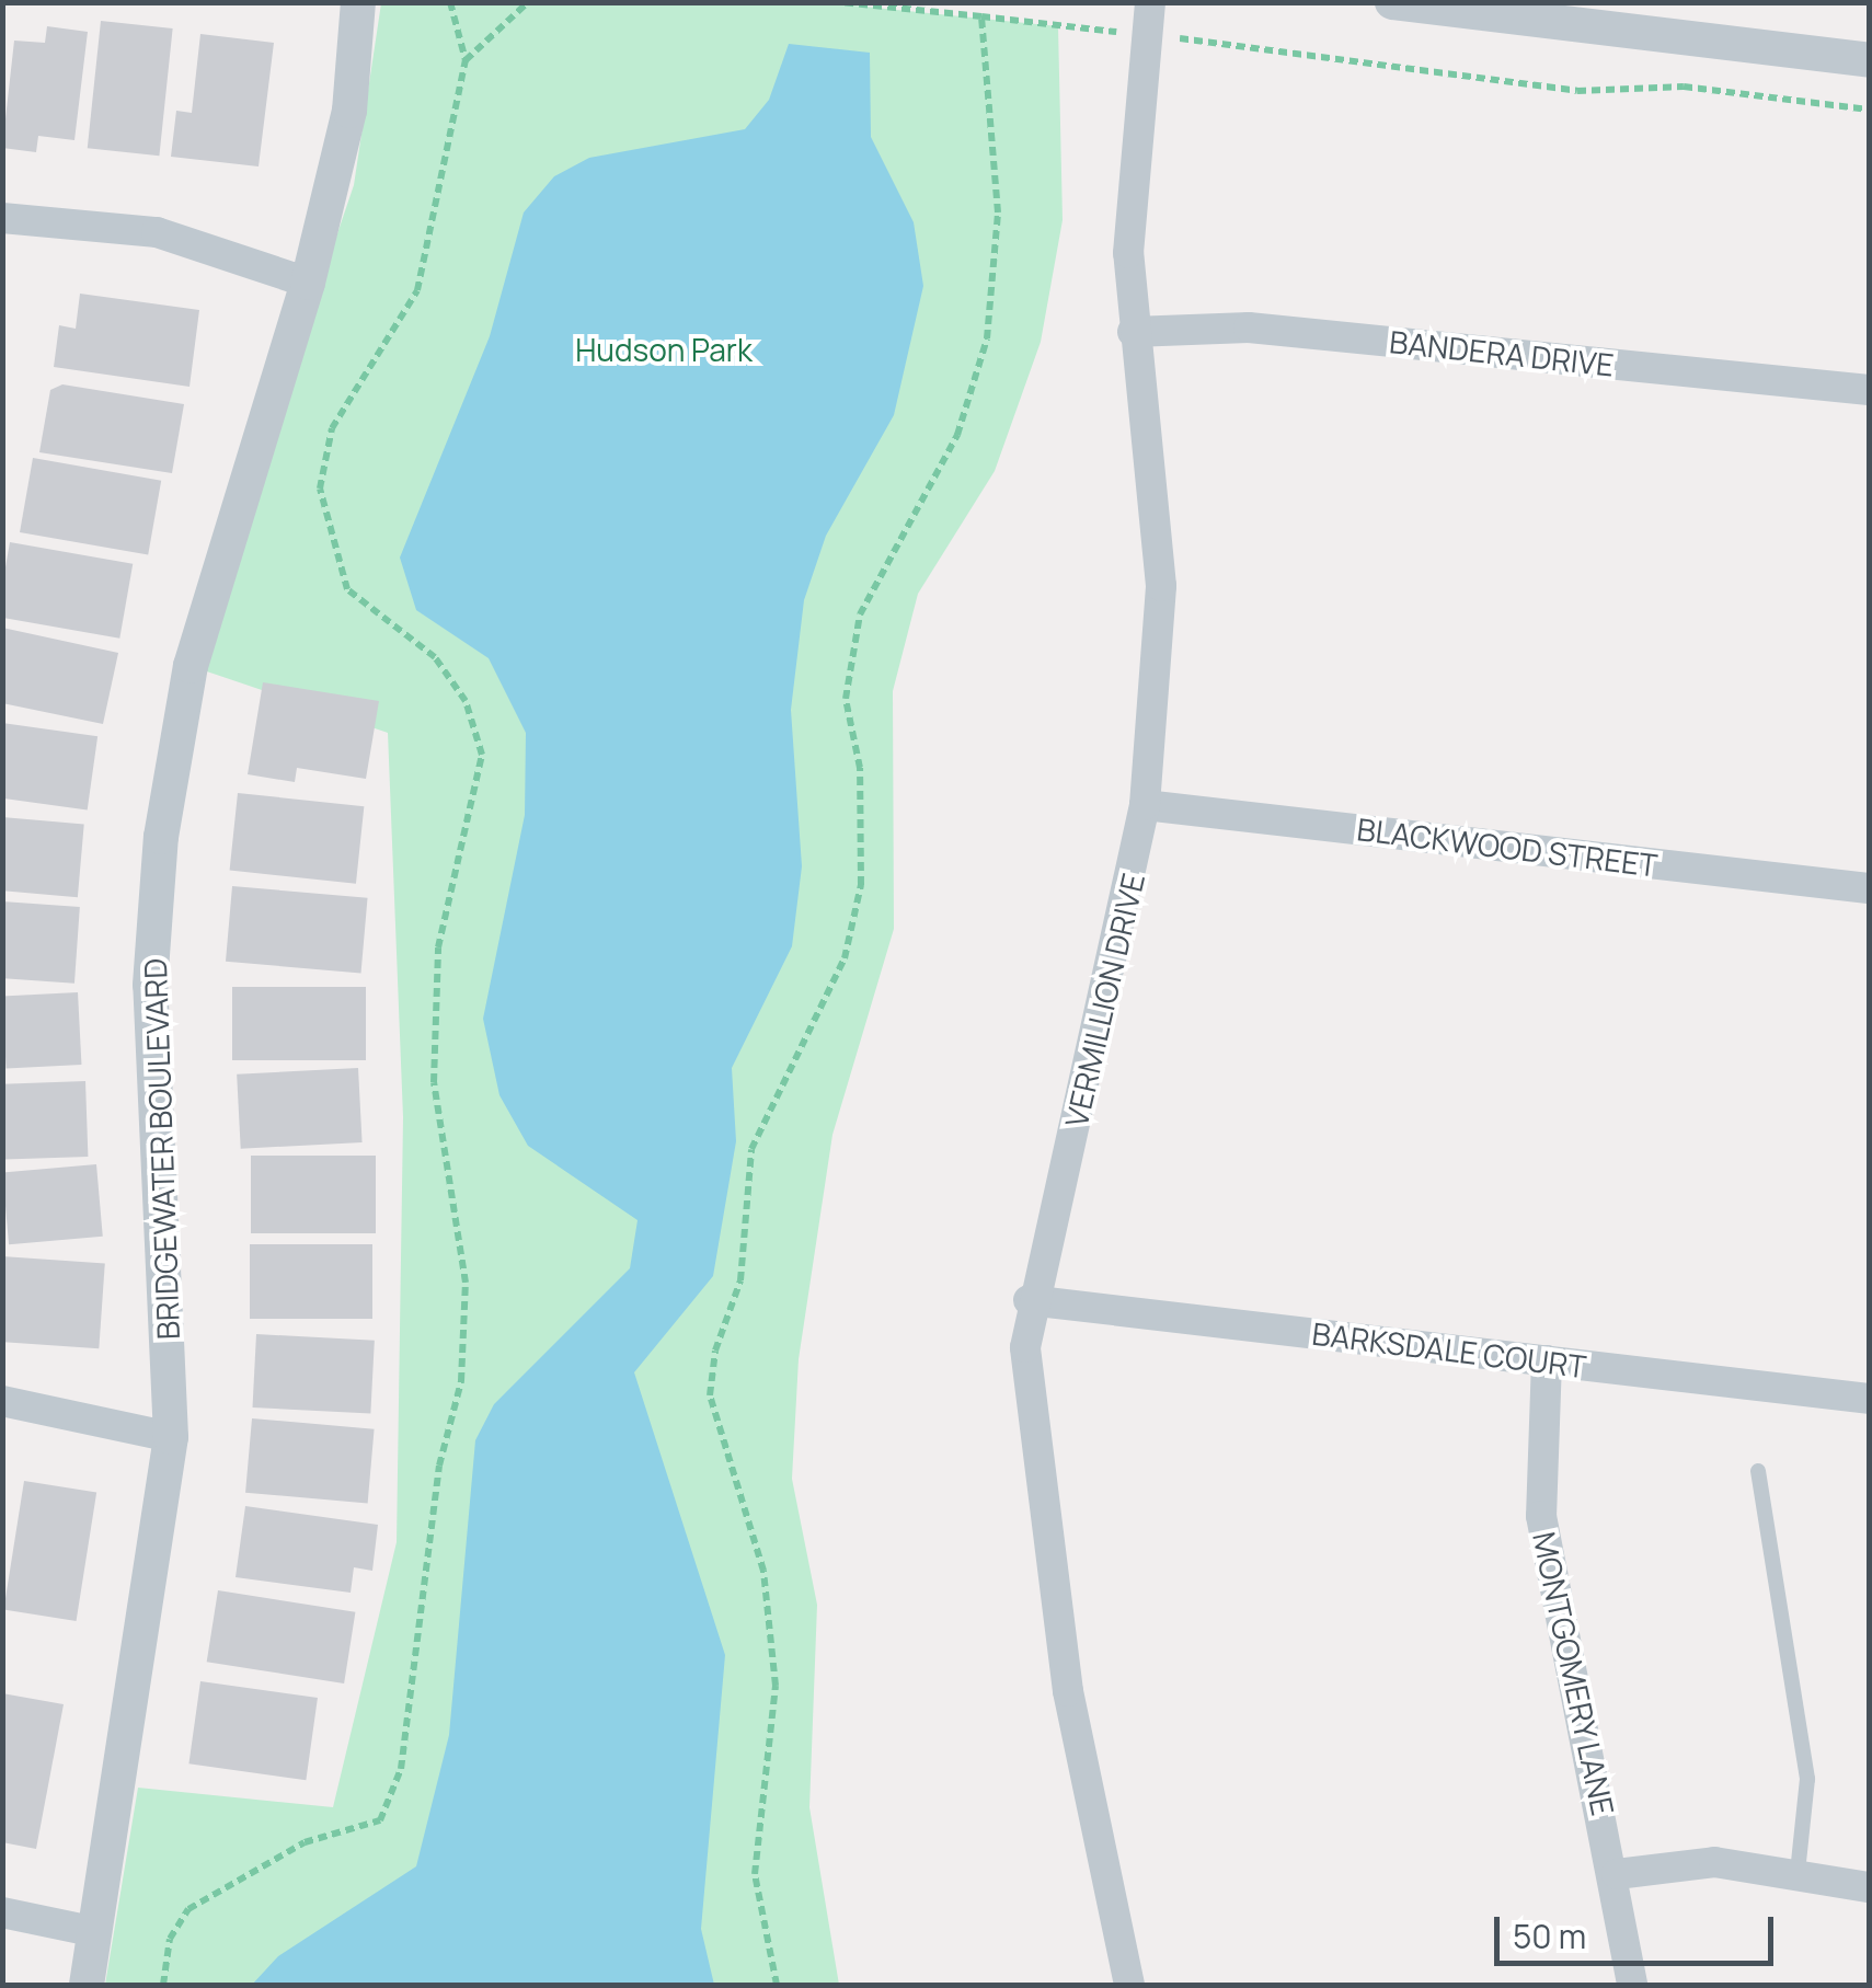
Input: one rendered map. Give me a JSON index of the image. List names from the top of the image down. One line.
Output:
{"streets":{"street":["BANDERA DRIVE","BLACKWOOD STREET","VERMILLION DRIVE","BRIDGEWATER BOULEVARD","BARKSDALE COURT","MONTGOMERY LANE"]},"crossings":[["BANDERA DRIVE","VERMILLION DRIVE"],["BLACKWOOD STREET","VERMILLION DRIVE"],["VERMILLION DRIVE","BARKSDALE COURT"],["BARKSDALE COURT","MONTGOMERY LANE"]],"parks":["Hudson Park"],"scale_bar":"50 m"}
